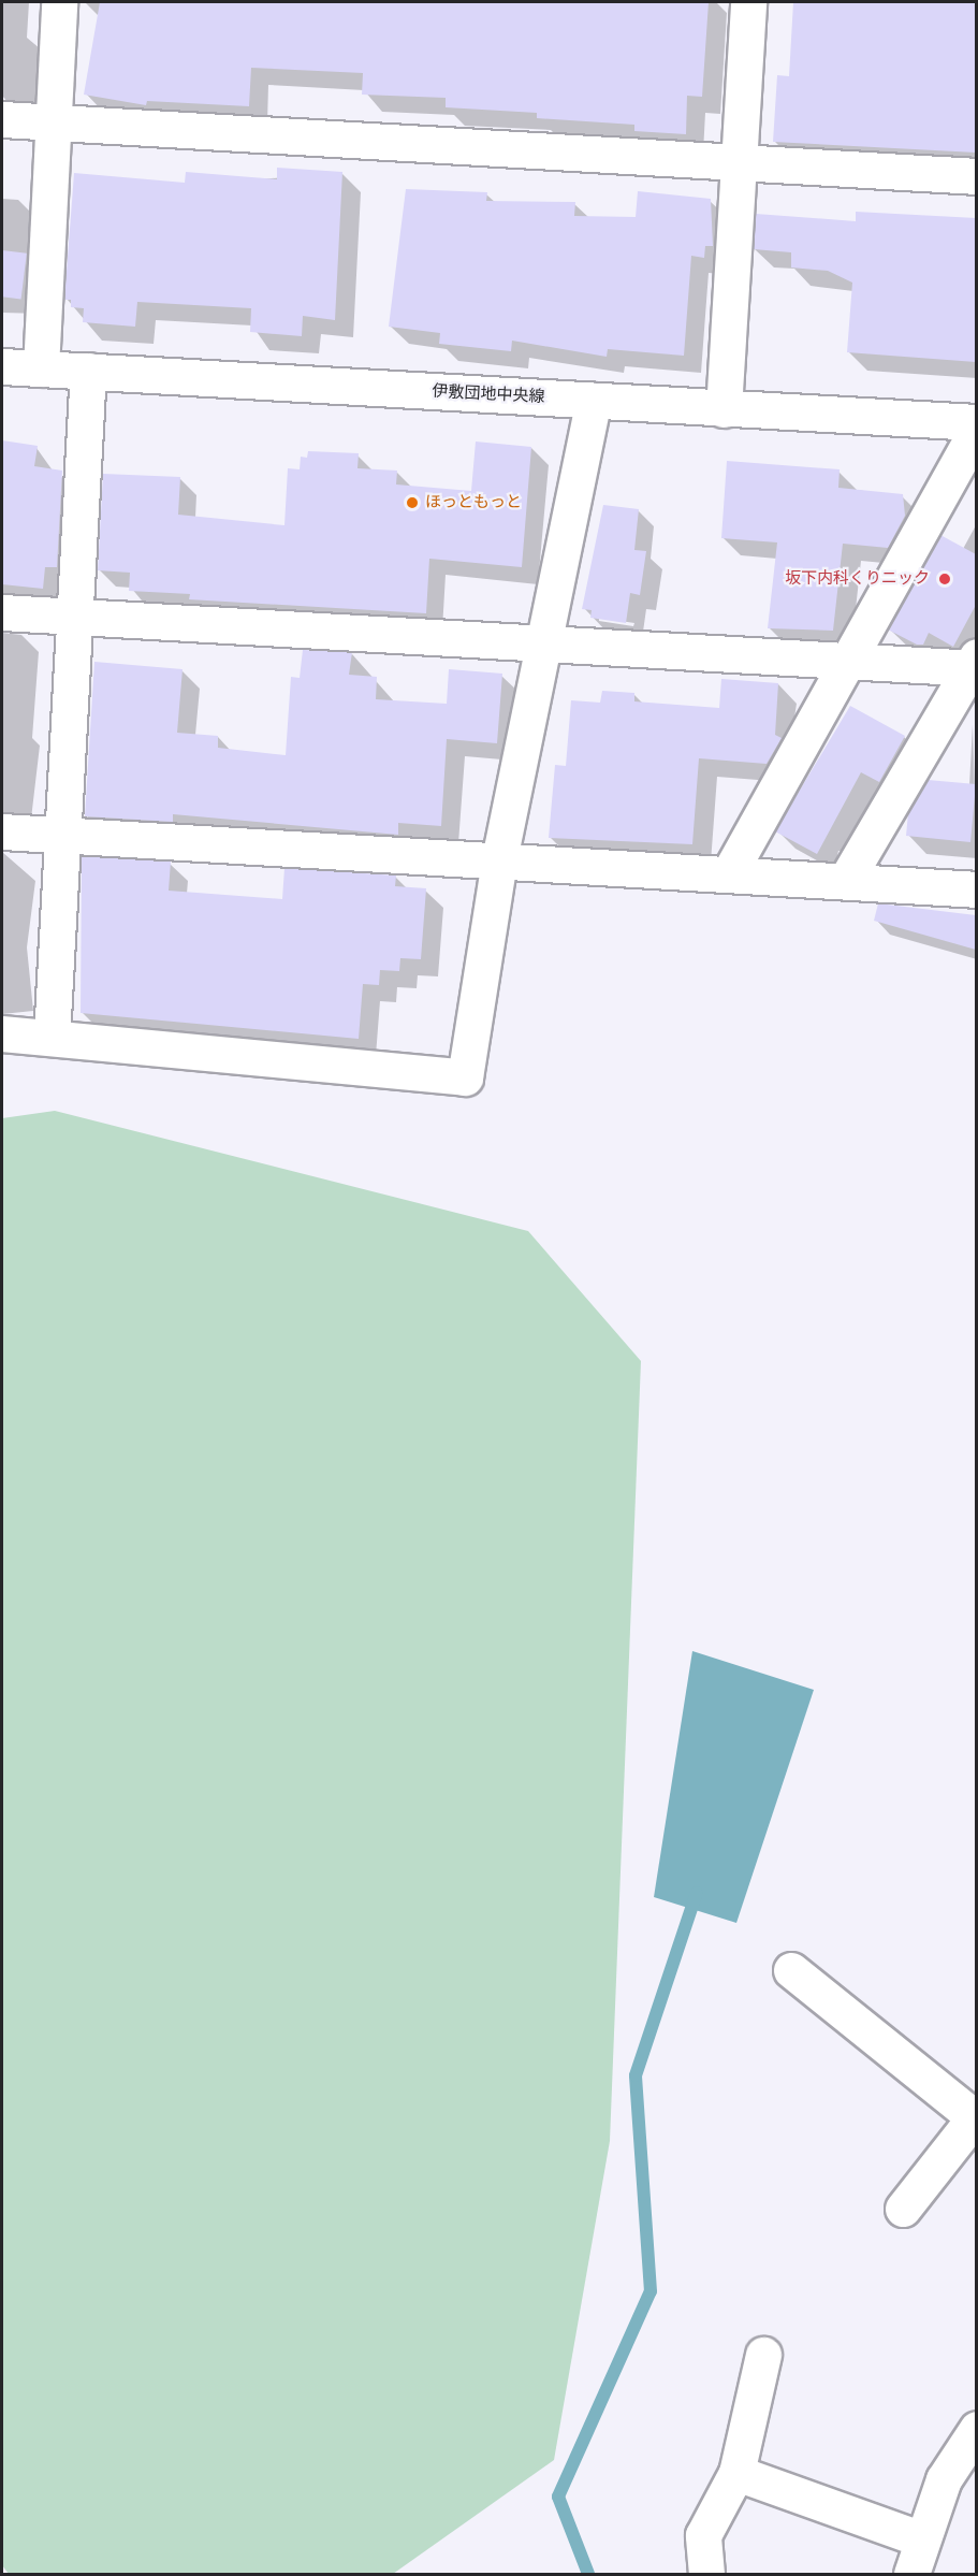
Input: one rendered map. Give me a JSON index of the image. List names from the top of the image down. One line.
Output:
{"streets":{"street":["伊敷団地中央線"]},"places":["ほっともっと","坂下内科くりニック"]}
